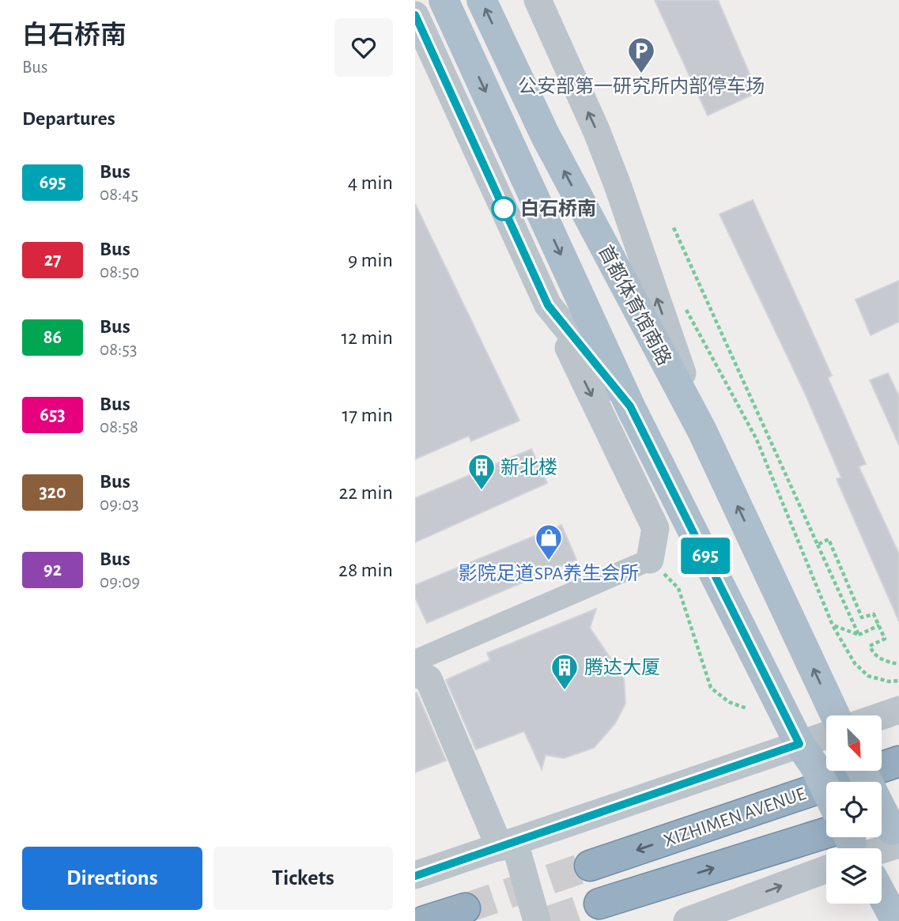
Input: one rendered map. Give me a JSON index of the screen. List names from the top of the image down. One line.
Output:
{"streets":{"highway":["XIZHIMEN AVENUE"],"main road":["首都体育馆南路"]},"places":{"parking":["公安部第一研究所内部停车场"],"other":["白石桥南"],"building":["新北楼","腾达大厦"],"shop":["影院足道SPA养生会所"]},"lines":["bus line 695"],"north":"bottom right","page":{"heading":[["白石桥南","Bus"],"Departures"],"on_map":"695","list":[{"mark":"695","name":"Bus","note":"08:45","value":"4 min"},{"mark":"27","name":"Bus","note":"08:50","value":"9 min"},{"mark":"86","name":"Bus","note":"08:53","value":"12 min"},{"mark":"653","name":"Bus","note":"08:58","value":"17 min"},{"mark":"320","name":"Bus","note":"09:03","value":"22 min"},{"mark":"92","name":"Bus","note":"09:09","value":"28 min"}],"buttons":["Directions","Tickets"]}}
